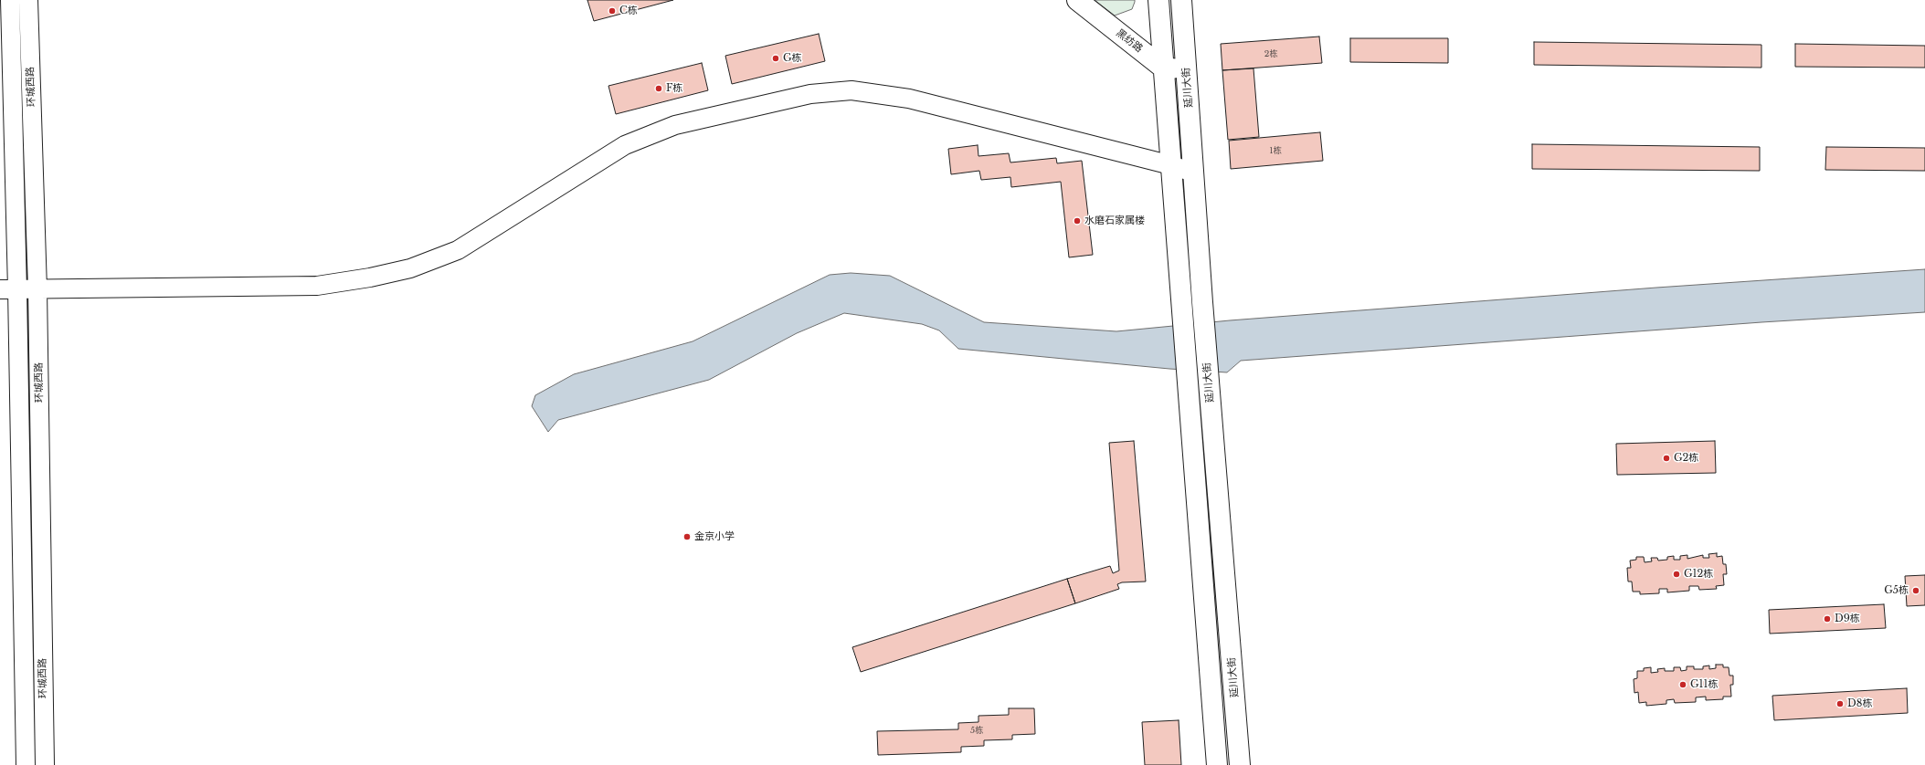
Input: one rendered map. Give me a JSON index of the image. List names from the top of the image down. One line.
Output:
{"streets":{"main road":["黑纺路","延川大街"],"street":["环城西路"]},"crossings":[["黑纺路","延川大街"]],"places":["C栋","G栋","F栋","水磨石家属楼","G2栋","金京小学","G12栋","G5栋","D9栋","G11栋","D8栋"],"house_numbers":["2栋","1栋","5栋"]}
